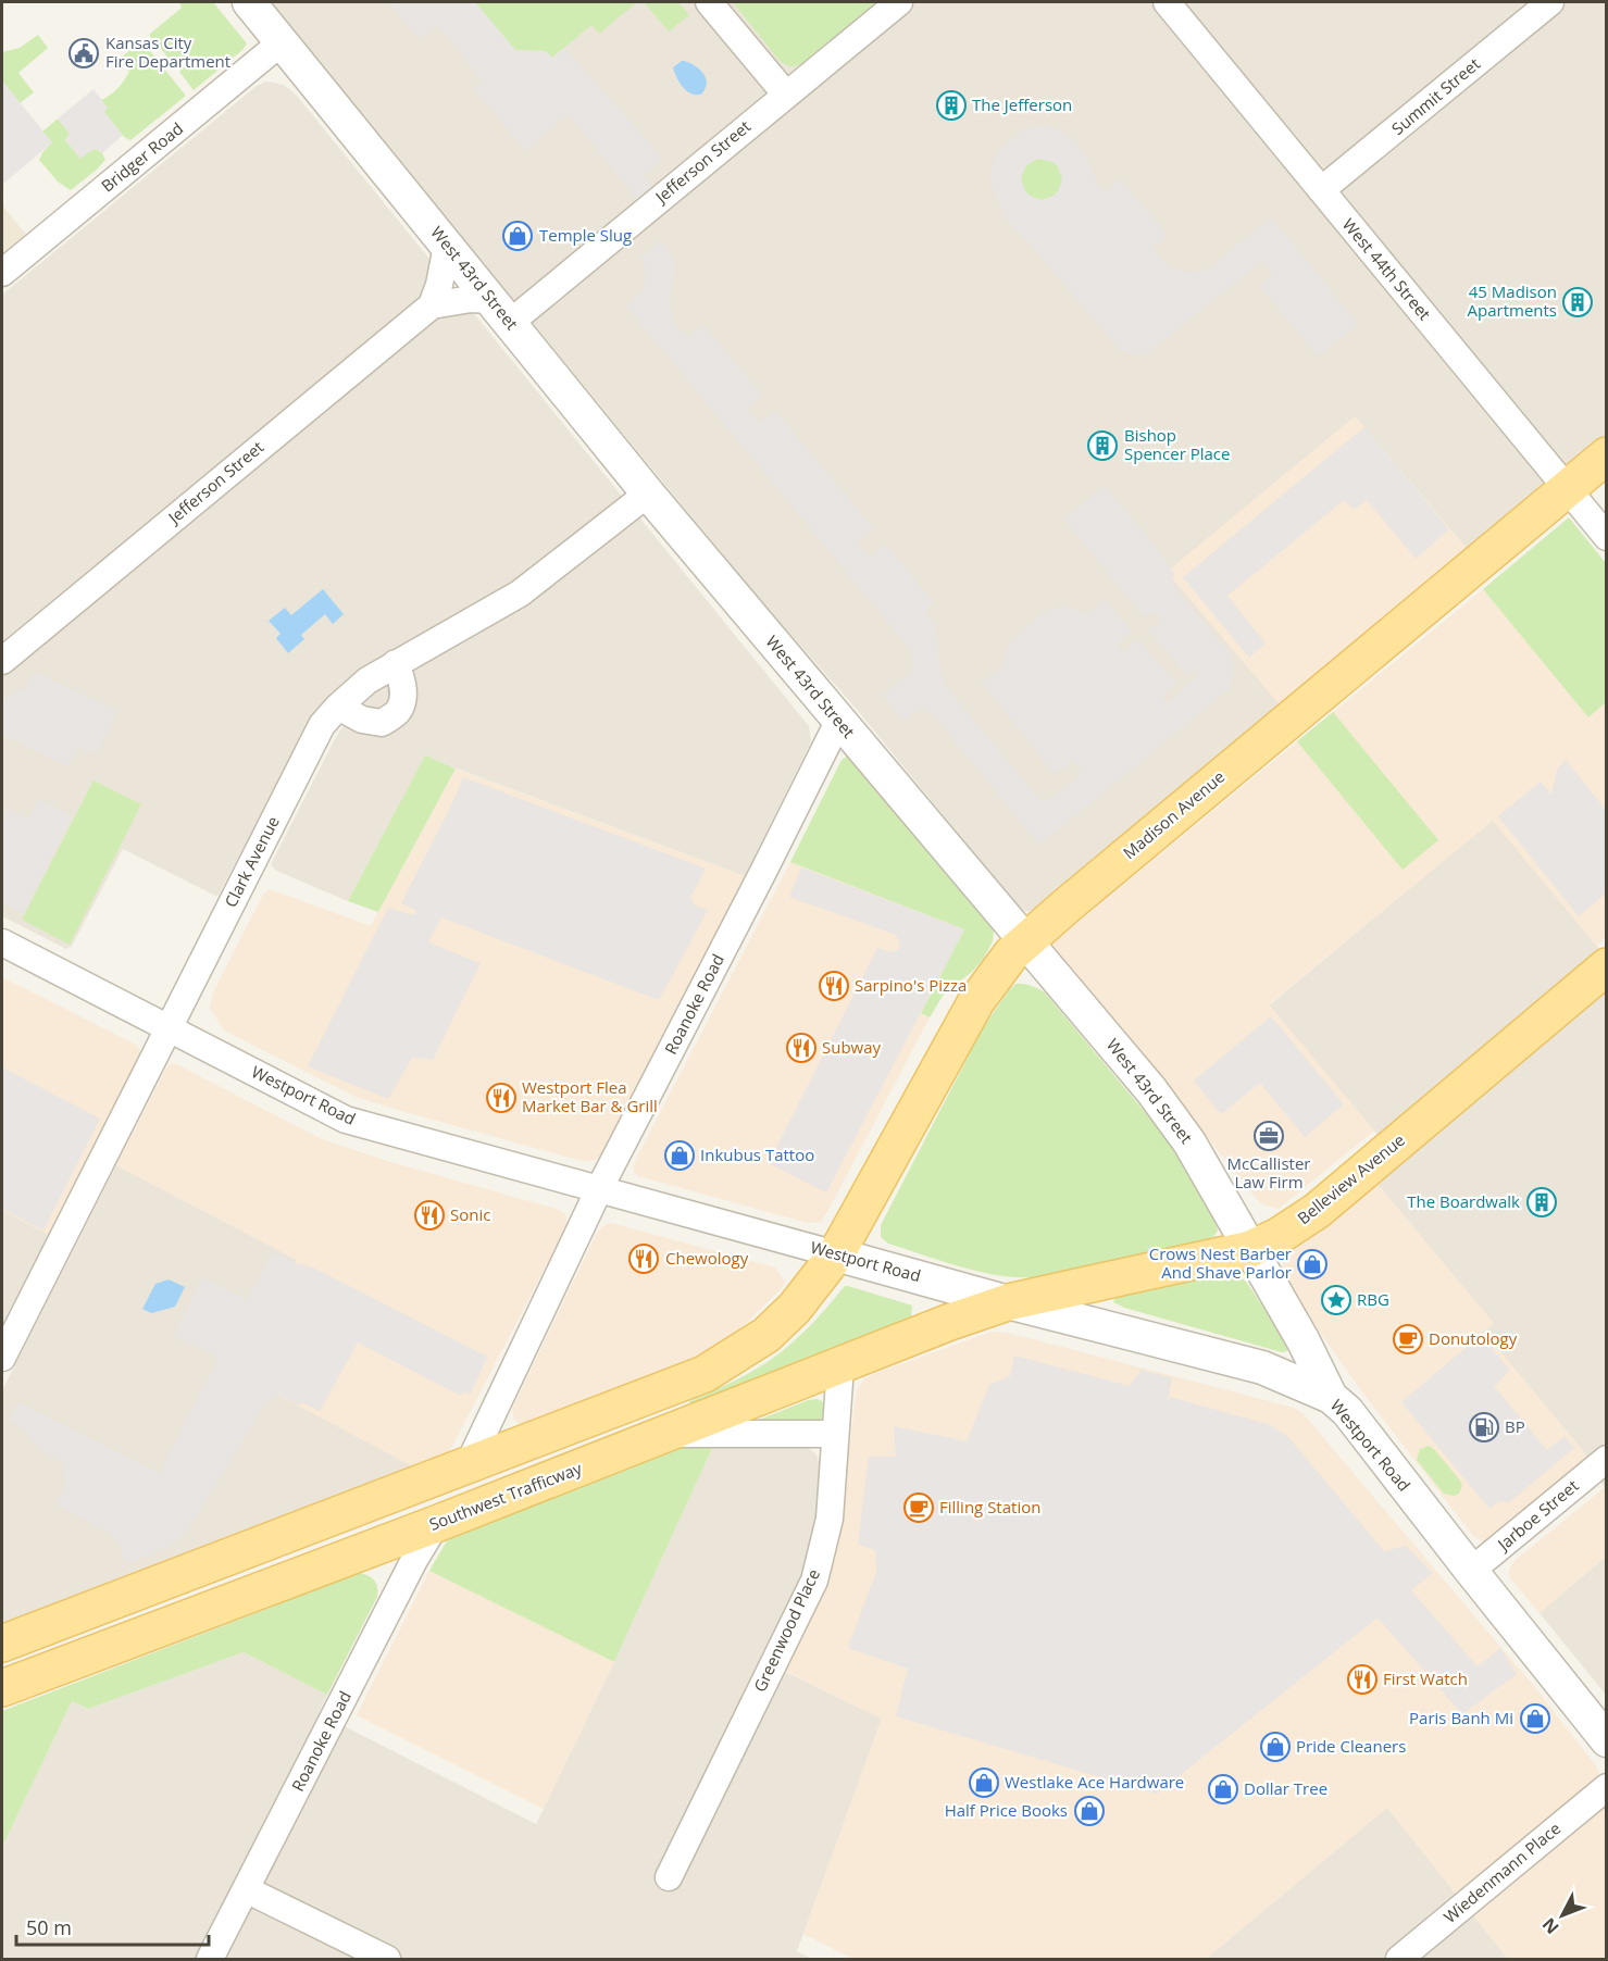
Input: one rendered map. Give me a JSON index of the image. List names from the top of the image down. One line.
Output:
{"streets":{"main road":["Madison Avenue","Belleview Avenue","Southwest Trafficway"],"street":["Summit Street","Bridger Road","Jefferson Street","West 44th Street","West 43rd Street","Clark Avenue","Roanoke Road","Westport Road","Jarboe Street","Greenwood Place","Wiedenmann Place"]},"crossings":[["Summit Street","West 44th Street"],["Bridger Road","West 43rd Street"],["Jefferson Street","West 43rd Street"],["West 44th Street","Madison Avenue"],["West 43rd Street","Madison Avenue"],["West 43rd Street","Clark Avenue"],["West 43rd Street","Roanoke Road"],["West 43rd Street","Westport Road"],["West 43rd Street","Belleview Avenue"],["Madison Avenue","Westport Road"],["Clark Avenue","Westport Road"],["Roanoke Road","Westport Road"],["Roanoke Road","Southwest Trafficway"],["Westport Road","Belleview Avenue"],["Westport Road","Southwest Trafficway"],["Westport Road","Jarboe Street"],["Belleview Avenue","Southwest Trafficway"],["Southwest Trafficway","Greenwood Place"]],"places":{"public building":["Kansas City Fire Department"],"building":["The Jefferson","45 Madison Apartments","Bishop Spencer Place","The Boardwalk"],"shop":["Temple Slug","Inkubus Tattoo","Crows Nest Barber And Shave Parlor","Paris Banh Mi","Pride Cleaners","Westlake Ace Hardware","Dollar Tree","Half Price Books"],"restaurant":["Sarpino's Pizza","Subway","Westport Flea Market Bar & Grill","Sonic","Chewology","First Watch"],"office":["McCallister Law Firm"],"place":["RBG"],"cafe":["Donutology","Filling Station"],"fuel station":["BP"]},"scale_bar":"50 m","north":"bottom left"}
